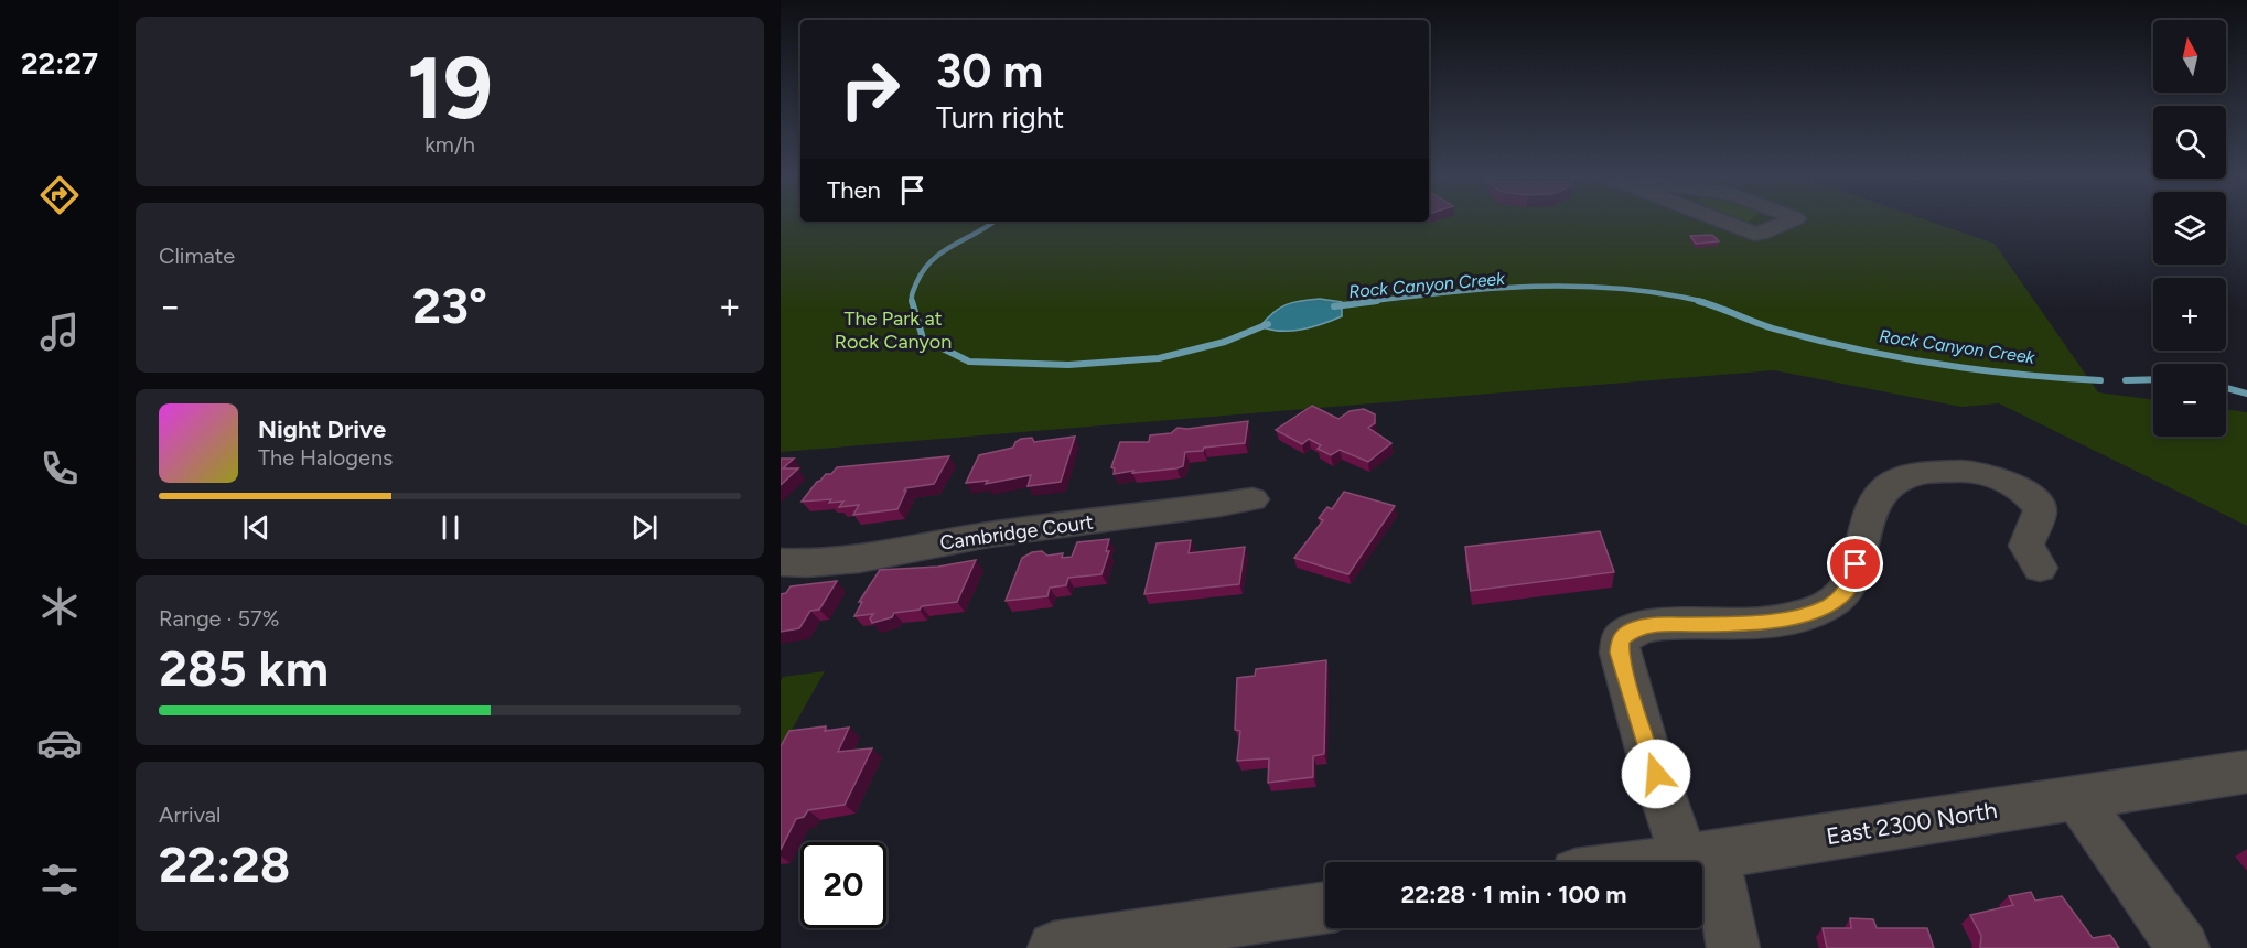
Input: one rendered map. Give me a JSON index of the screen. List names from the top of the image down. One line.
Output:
{"streets":{"street":["Cambridge Court","East 2300 North"]},"water":["Rock Canyon Creek"],"parks":["The Park at Rock Canyon"],"north":"top","page":{"tabs":"22:27","tile":[["19","km/h"],"Climate",["Range · 57%","285 km"],["Arrival","22:28"]],"map_buttons":["+","−"],"turn":["30 m","Turn right"],"then":"Then","heat":["−","23°","+"],"song":["Night Drive","The Halogens"],"limit":"20","trip":"22:28 · 1 min · 100 m"}}
